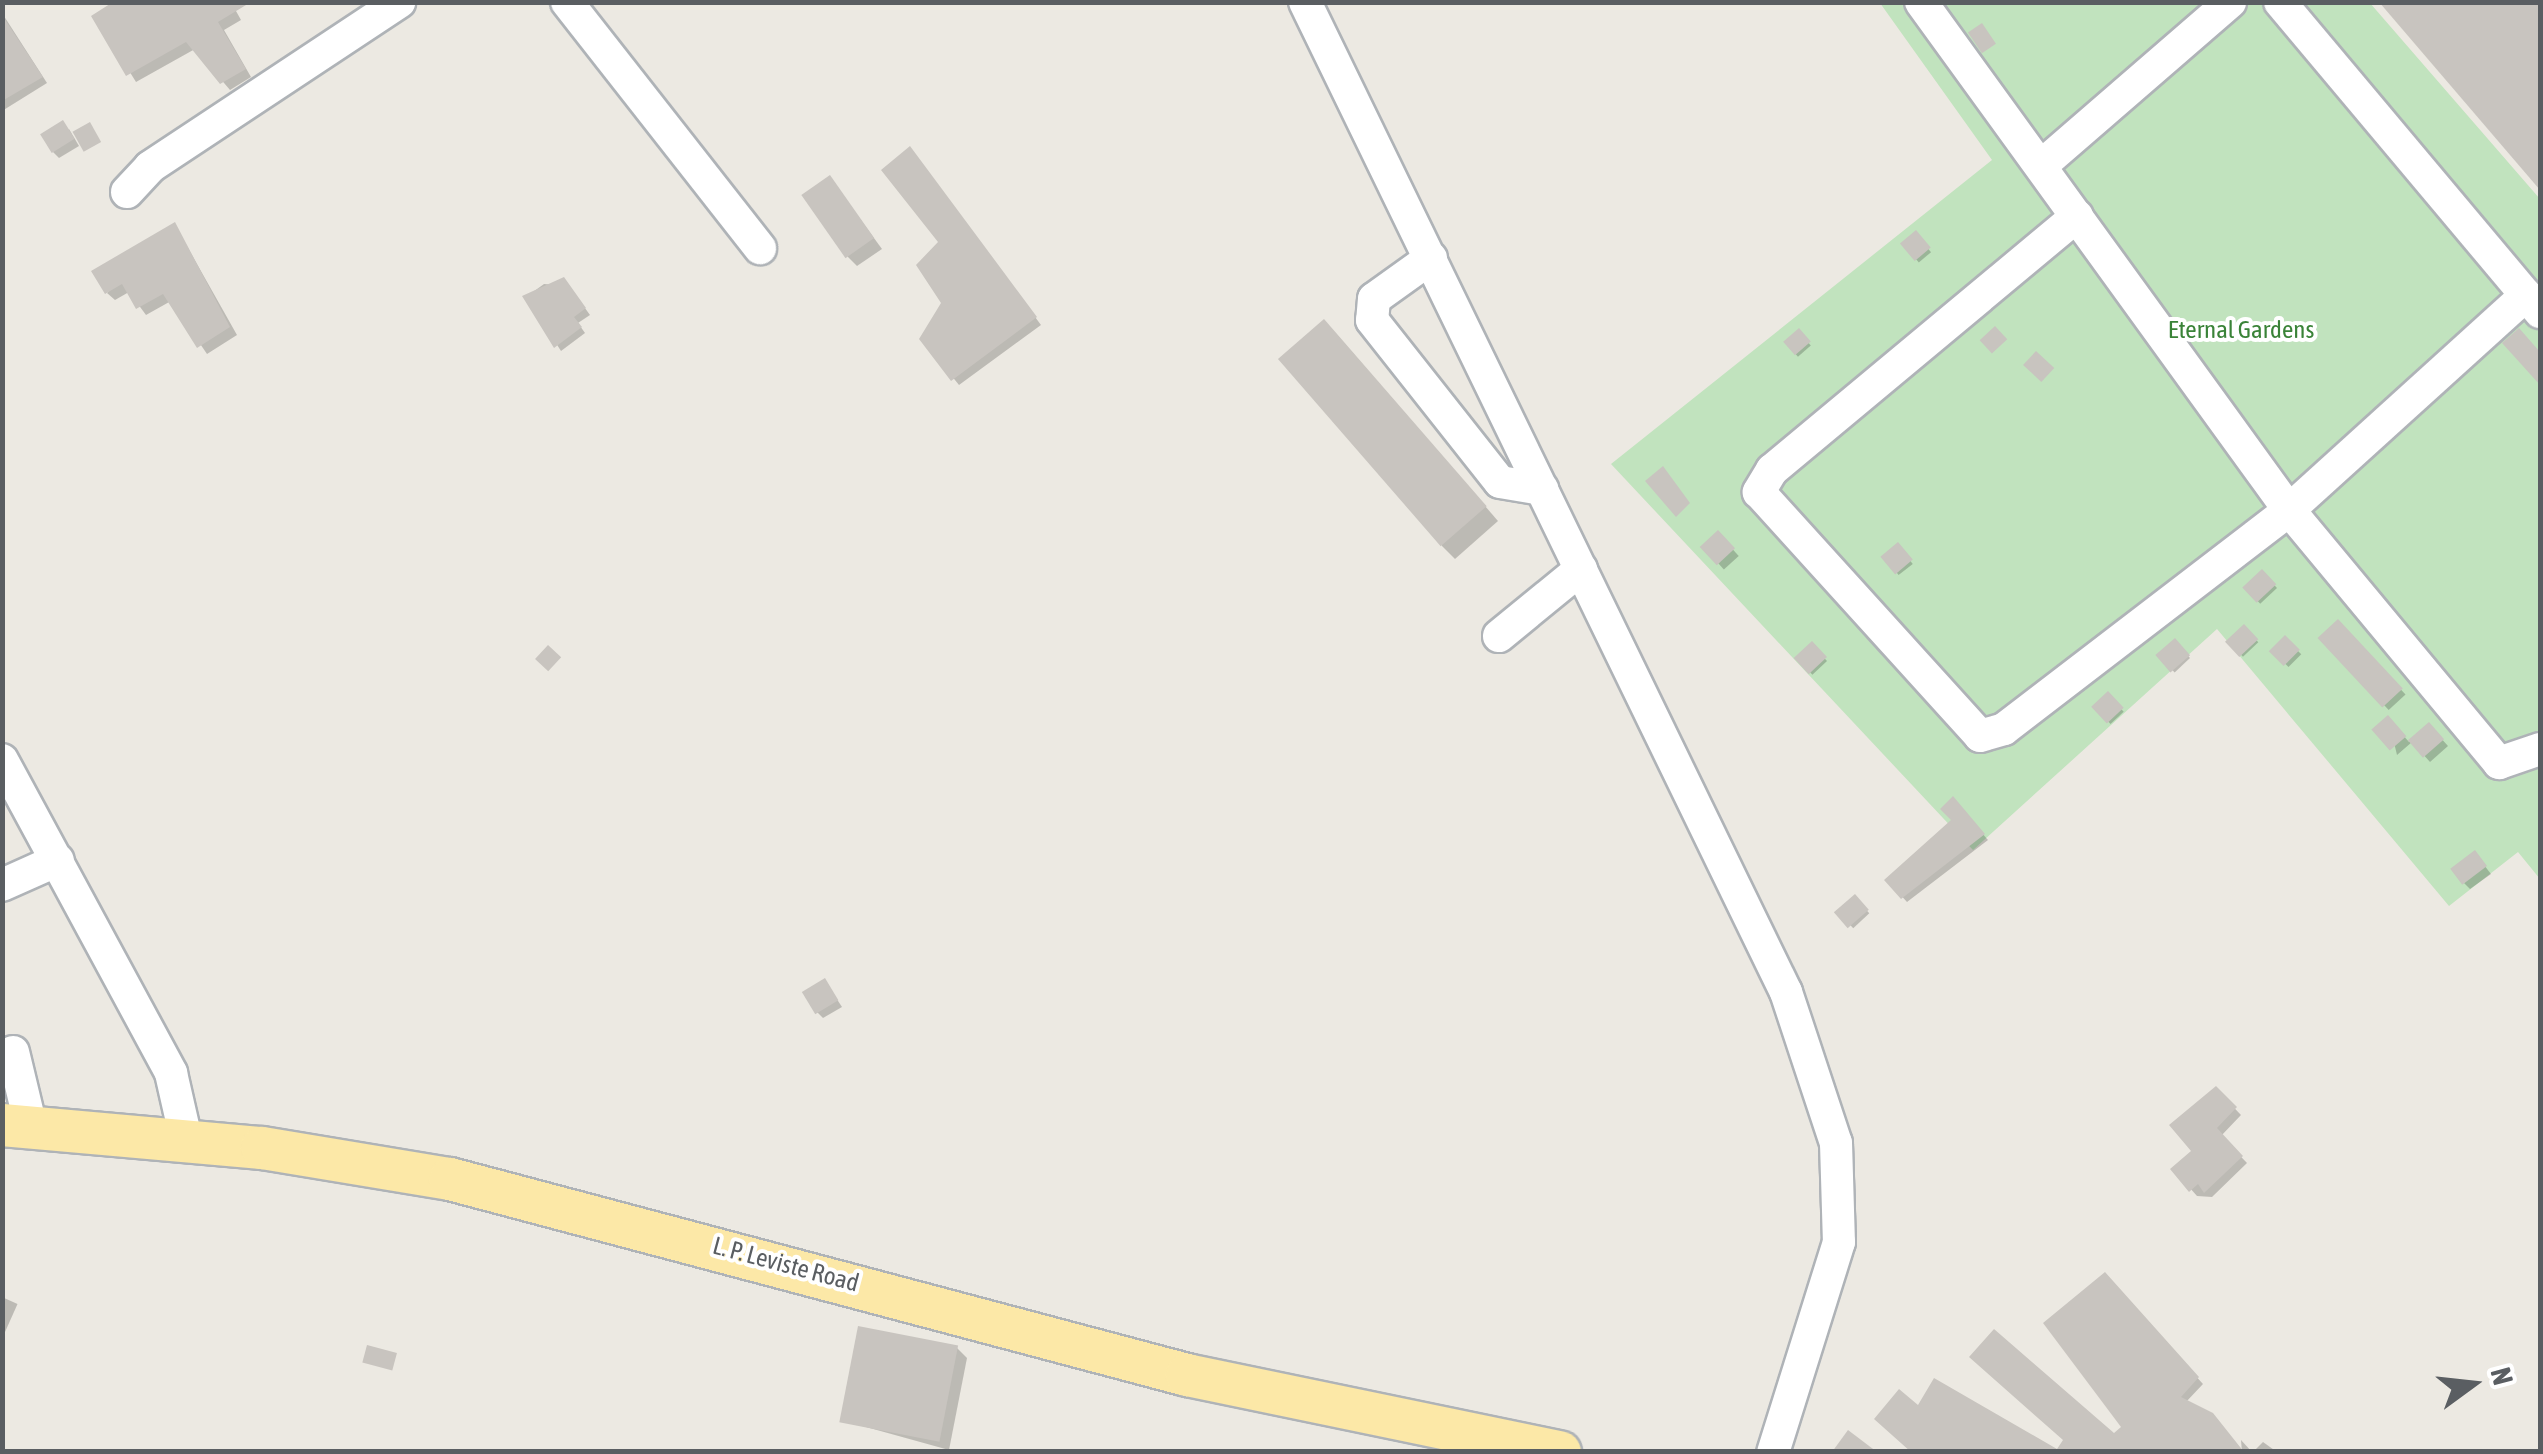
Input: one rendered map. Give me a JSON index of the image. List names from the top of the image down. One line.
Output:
{"streets":{"main road":["L. P. Leviste Road"]},"parks":["Eternal Gardens"],"north":"right"}
